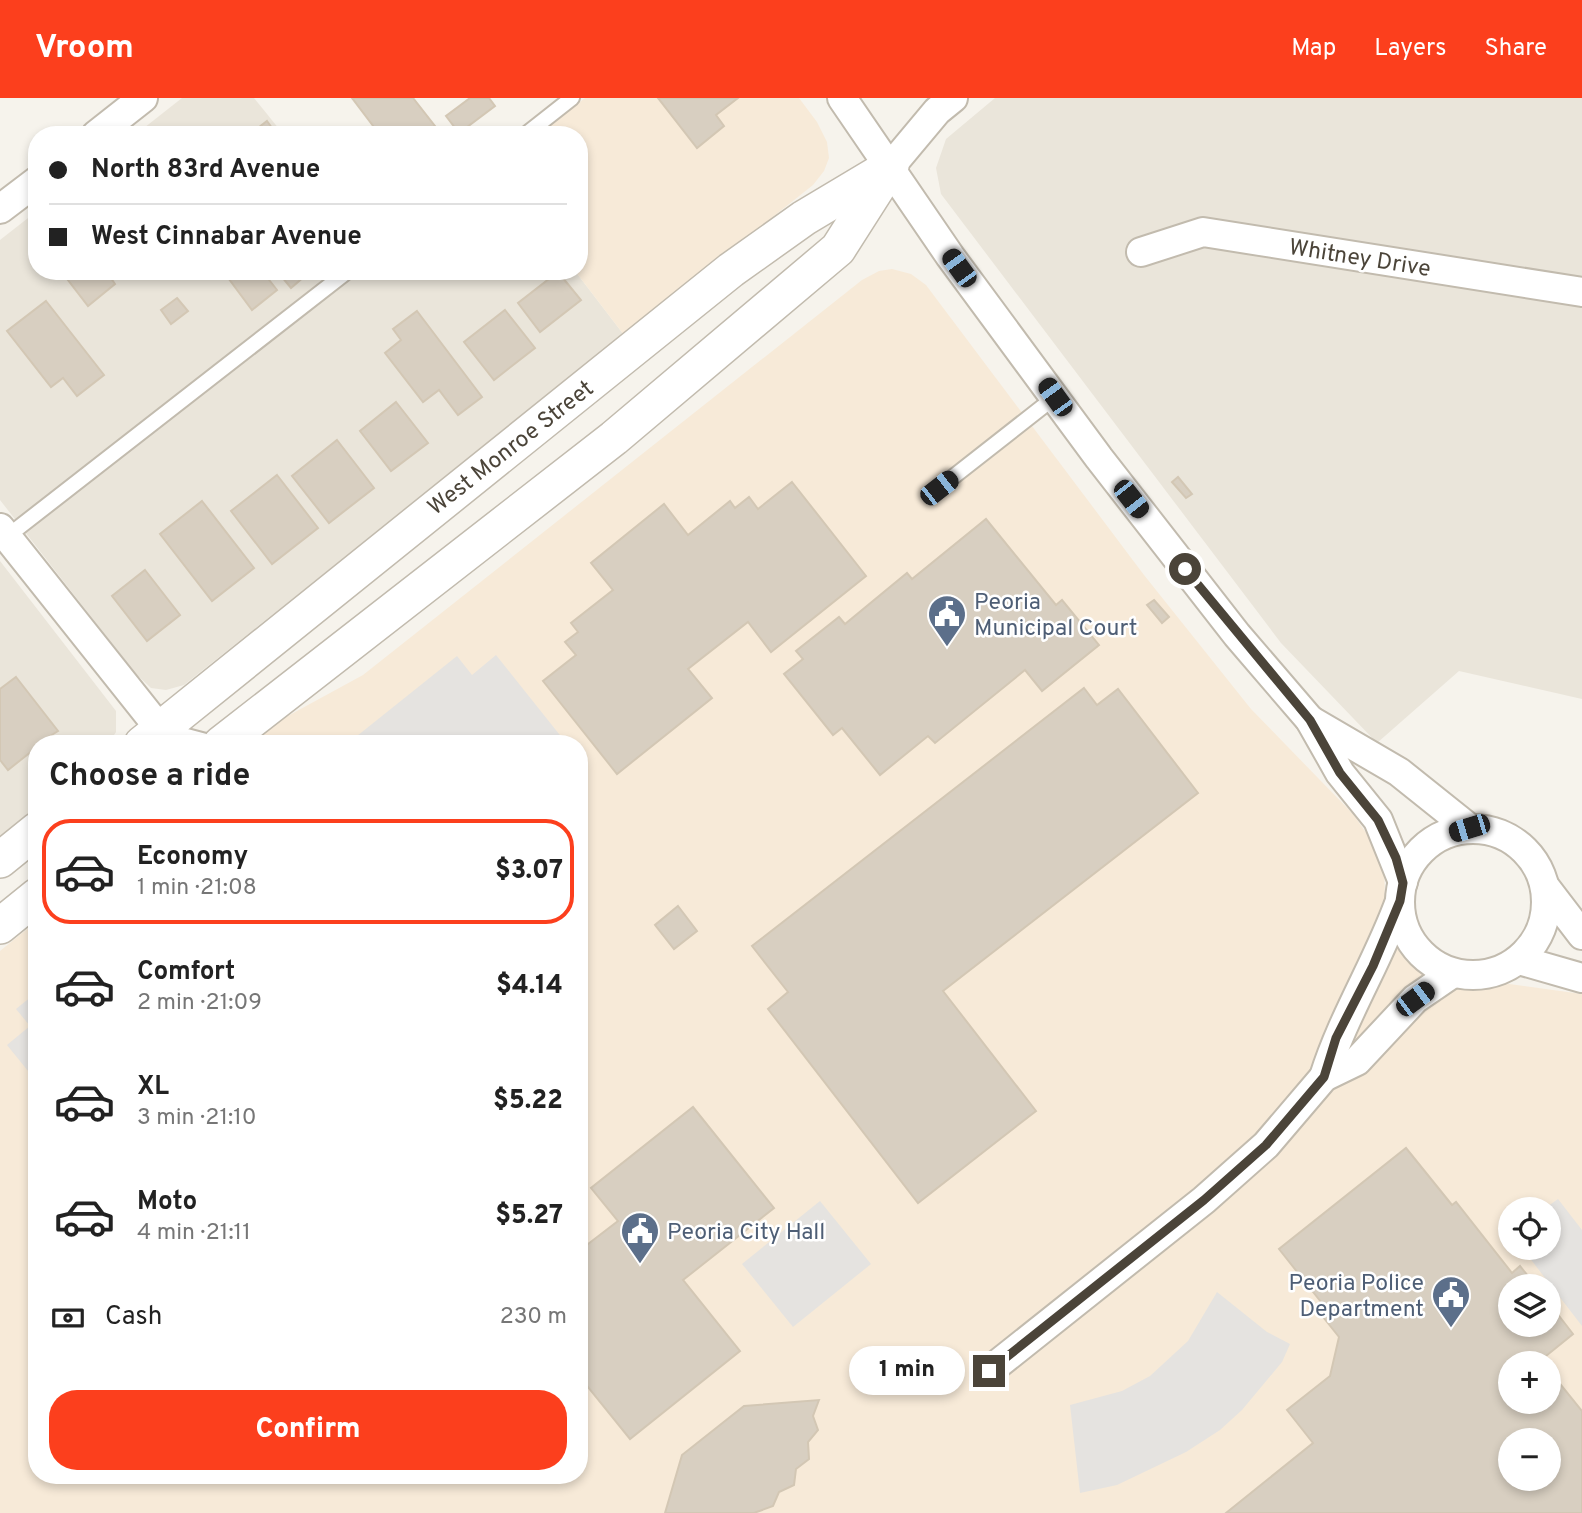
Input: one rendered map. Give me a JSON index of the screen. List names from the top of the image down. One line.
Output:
{"streets":{"street":["Whitney Drive","West Monroe Street"]},"places":{"public building":["Peoria Municipal Court","Peoria City Hall","Peoria Police Department"]},"page":{"header":"Vroom","nav":["Map","Layers","Share"],"banner":["North 83rd Avenue","West Cinnabar Avenue"],"heading":"Choose a ride","list":[{"name":"Economy","note":"1 min · 21:08","value":"$3.07"},{"name":"Comfort","note":"2 min · 21:09","value":"$4.14"},{"name":"XL","note":"3 min · 21:10","value":"$5.22"},{"name":"Moto","note":"4 min · 21:11","value":"$5.27"}],"map_buttons":["+","−"],"pay":["Cash","230 m"],"bubble":"1 min","buttons":"Confirm"}}
